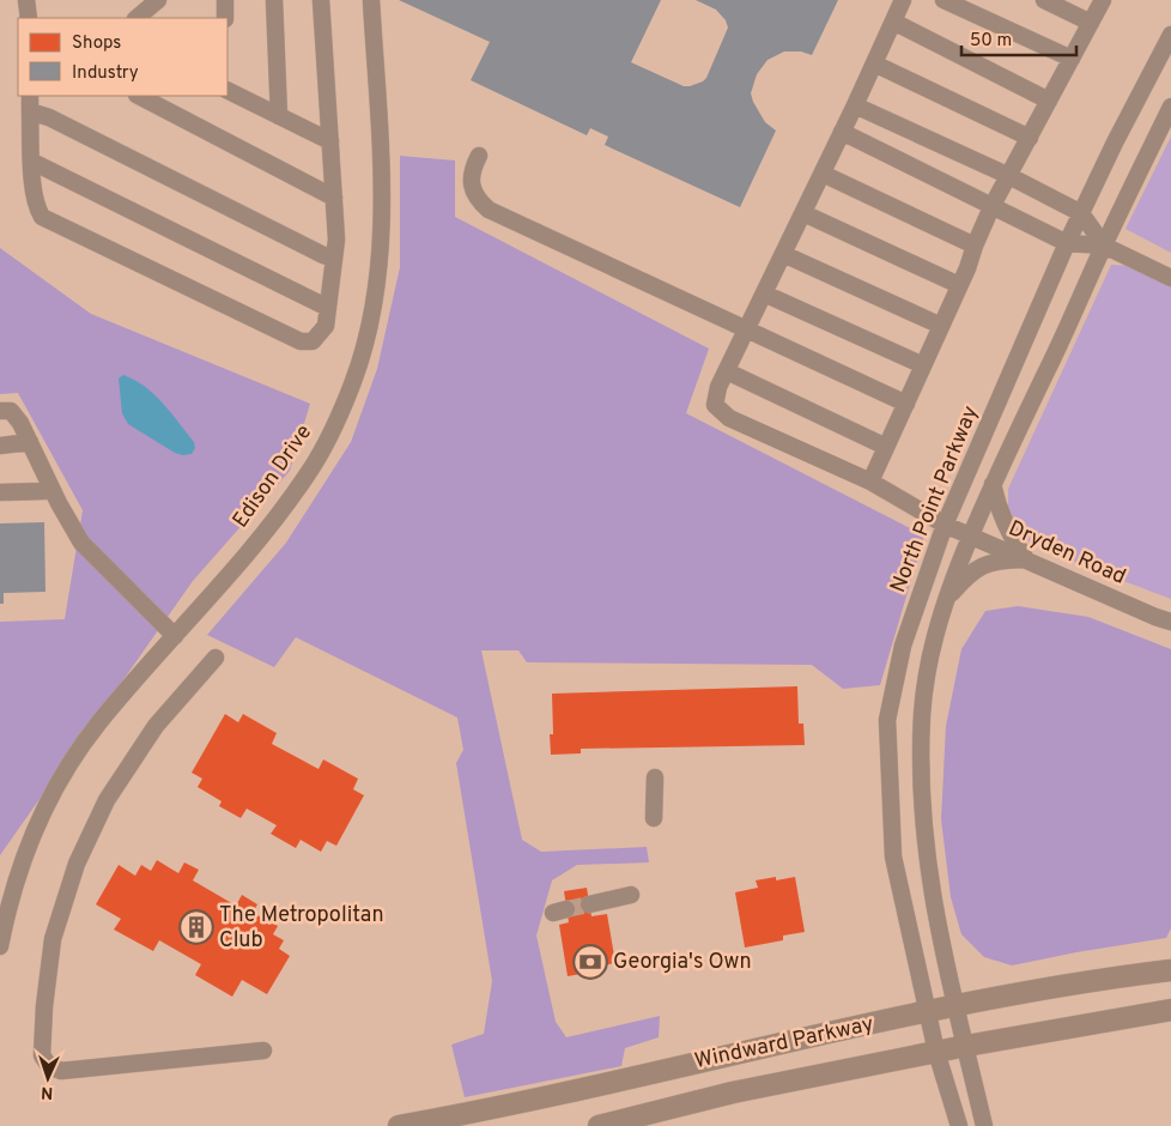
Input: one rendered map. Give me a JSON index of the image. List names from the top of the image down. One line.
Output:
{"streets":{"main road":["Windward Parkway"],"street":["Edison Drive","North Point Parkway","Dryden Road"]},"crossings":[["North Point Parkway","Dryden Road"],["North Point Parkway","Windward Parkway"]],"places":{"building":["The Metropolitan Club"],"bank":["Georgia's Own"]},"legend":["Shops","Industry"],"scale_bar":"50 m","north":"bottom"}
